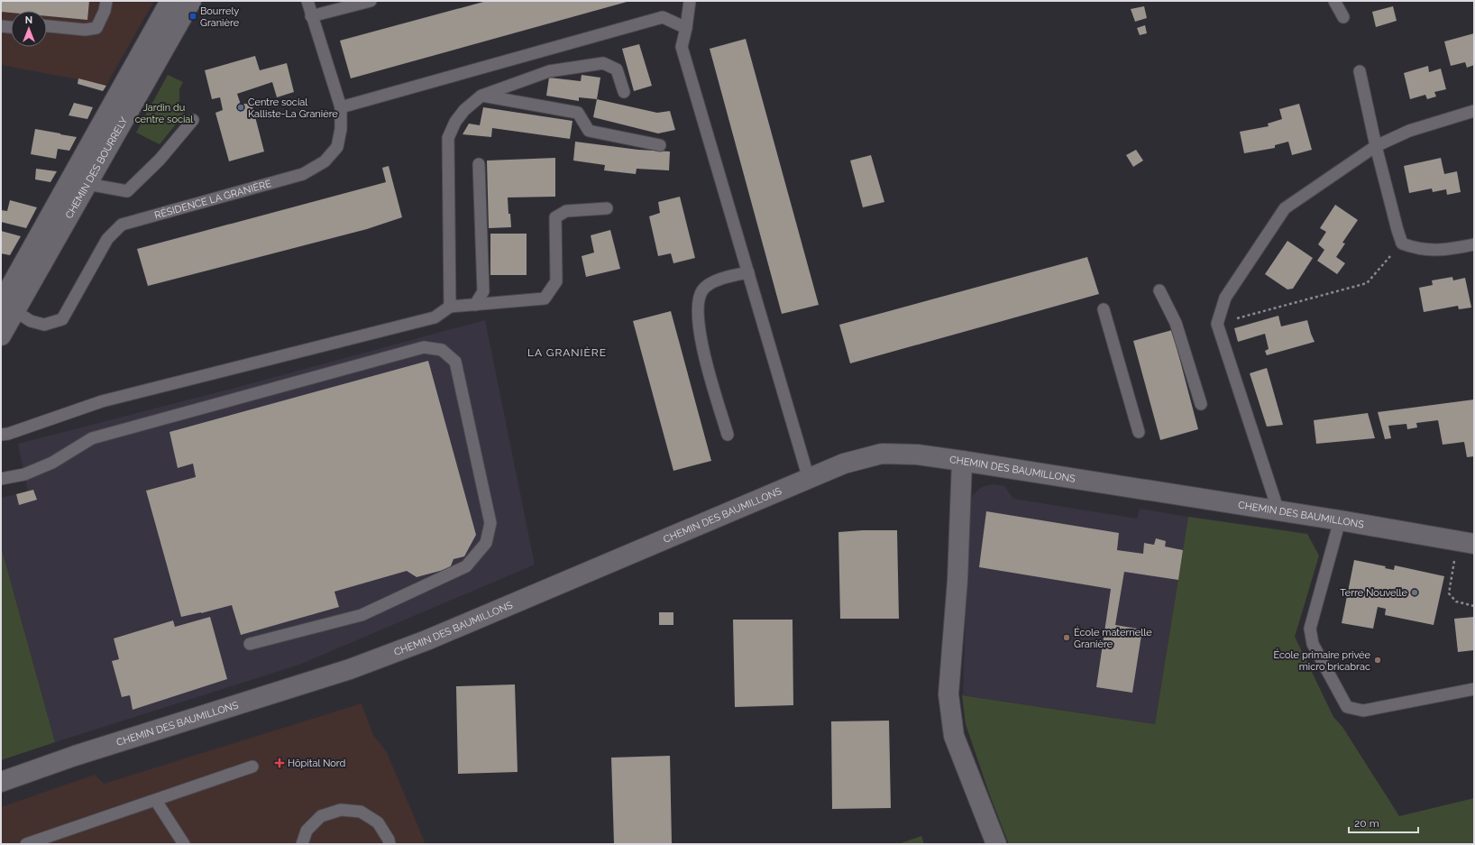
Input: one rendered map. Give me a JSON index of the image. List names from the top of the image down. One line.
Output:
{"streets":{"street":["CHEMIN DES BOURRELY","CHEMIN DES BAUMILLONS"],"lane":["RÉSIDENCE LA GRANIÈRE"]},"crossings":[["CHEMIN DES BOURRELY","RÉSIDENCE LA GRANIÈRE"]],"districts":["LA GRANIÈRE"],"parks":["Jardin du centre social"],"places":{"transit":["Bourrely Granière"],"other":["Centre social Kalliste-La Granière","Terre Nouvelle","École maternelle Granière","École primaire privée micro bricabrac"],"health":["Hôpital Nord"]},"scale_bar":"20 m","north":"top"}
